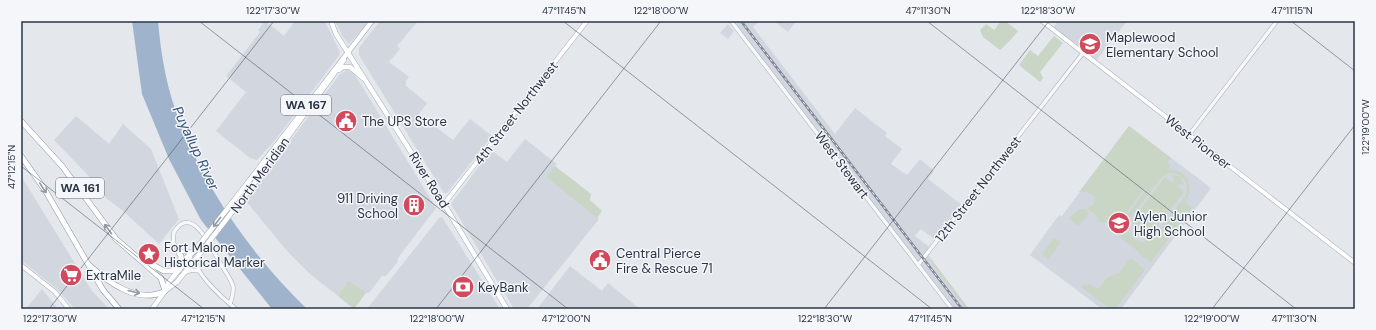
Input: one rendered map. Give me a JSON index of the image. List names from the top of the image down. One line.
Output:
{"streets":{"highway":["WA 167","WA 161"],"main road":["4th Street Northwest","West Pioneer","North Meridian","River Road"],"street":["West Stewart","12th Street Northwest"]},"crossings":[["WA 167","North Meridian"],["WA 167","River Road"],["WA 167","WA 161"],["4th Street Northwest","River Road"],["West Pioneer","12th Street Northwest"],["West Stewart","12th Street Northwest"],["North Meridian","River Road"],["North Meridian","WA 161"]],"water":["Puyallup River"],"places":{"school or university":["Maplewood Elementary School","Aylen Junior High School"],"public building":["The UPS Store","Central Pierce Fire & Rescue 71"],"building":["911 Driving School"],"place":["Fort Malone Historical Marker"],"supermarket":["ExtraMile"],"bank":["KeyBank"]},"coordinates":["122°17'30\"W","47°11'45\"N","122°18'00\"W","47°11'30\"N","122°18'30\"W","47°11'15\"N","122°19'00\"W","47°12'15\"N","47°12'00\"N"]}
